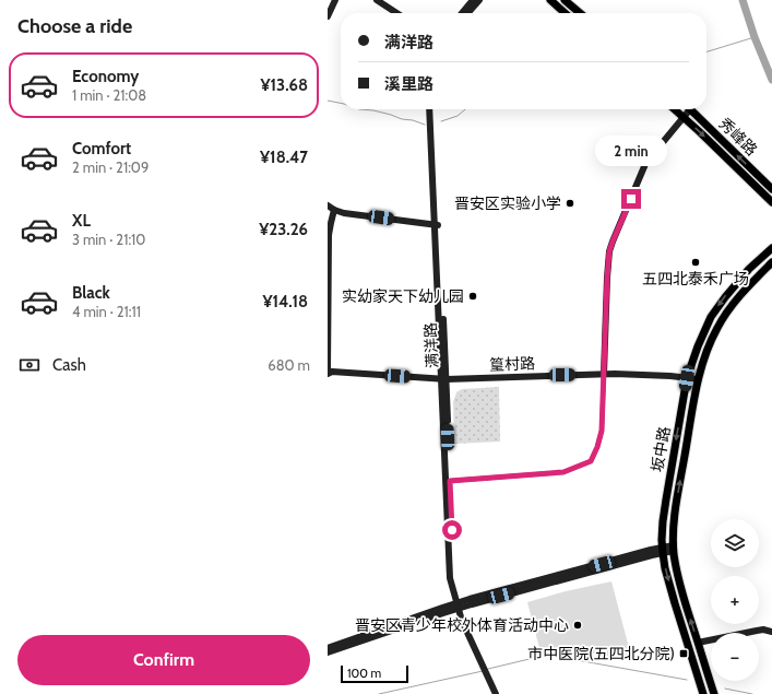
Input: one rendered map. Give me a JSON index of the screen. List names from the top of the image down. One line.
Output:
{"streets":{"main road":["秀峰路","坂中路"],"street":["满洋路","篁村路"]},"crossings":[["满洋路","篁村路"],["篁村路","坂中路"]],"places":{"other":["晋安区实验小学","五四北泰禾广场","实幼家天下幼儿园","晋安区青少年校外体育活动中心"],"transit":["市中医院(五四北分院)"]},"scale_bar":"100 m","page":{"heading":"Choose a ride","banner":["满洋路","溪里路"],"list":[{"name":"Economy","note":"1 min · 21:08","value":"¥13.68"},{"name":"Comfort","note":"2 min · 21:09","value":"¥18.47"},{"name":"XL","note":"3 min · 21:10","value":"¥23.26"},{"name":"Black","note":"4 min · 21:11","value":"¥14.18"}],"bubble":"2 min","pay":["Cash","680 m"],"map_buttons":["+","−"],"buttons":"Confirm","scale":"100 m"}}
